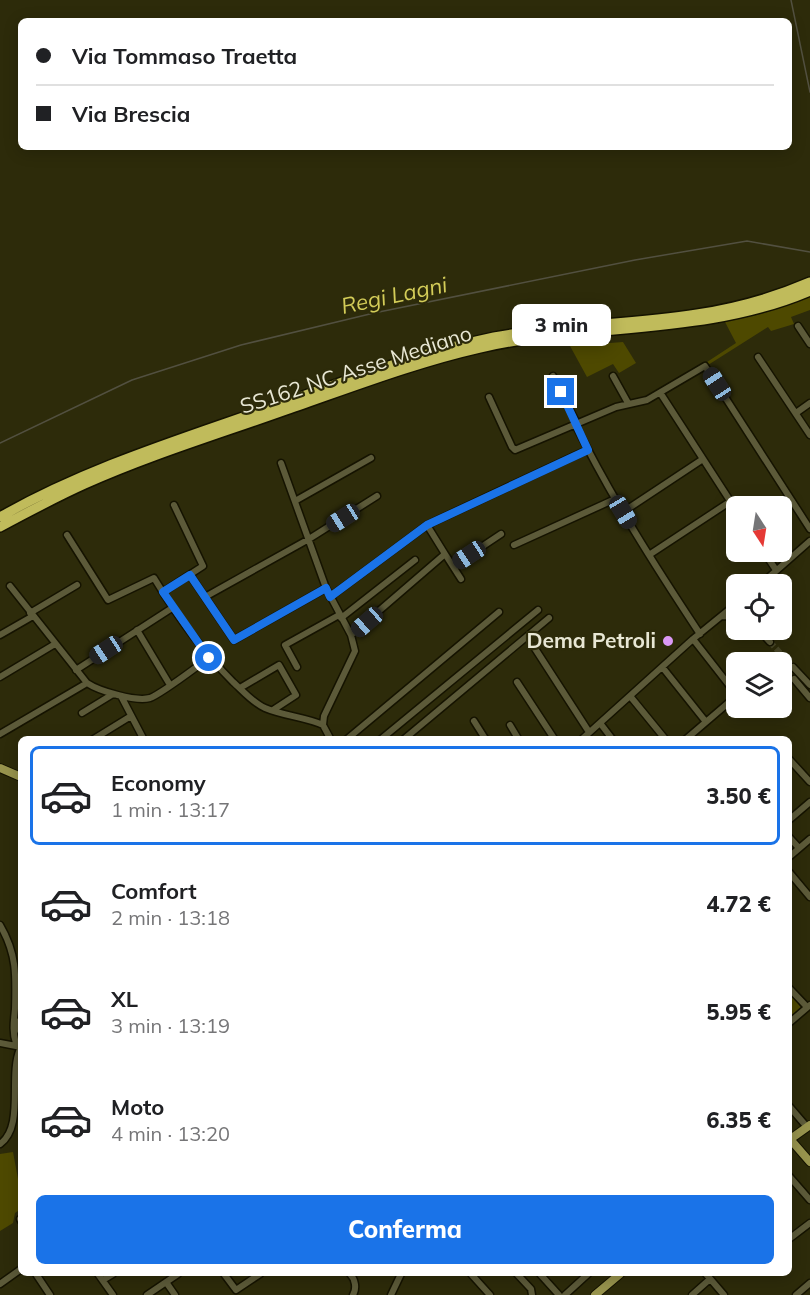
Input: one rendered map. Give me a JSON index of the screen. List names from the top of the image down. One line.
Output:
{"streets":{"highway":["SS162 NC Asse Mediano"]},"water":["Regi Lagni"],"places":["Dema Petroli"],"north":"bottom","page":{"banner":["Via Tommaso Traetta","Via Brescia"],"bubble":"3 min","list":[{"name":"Economy","note":"1 min · 13:17","value":"3.50 €"},{"name":"Comfort","note":"2 min · 13:18","value":"4.72 €"},{"name":"XL","note":"3 min · 13:19","value":"5.95 €"},{"name":"Moto","note":"4 min · 13:20","value":"6.35 €"}],"buttons":"Conferma"}}
